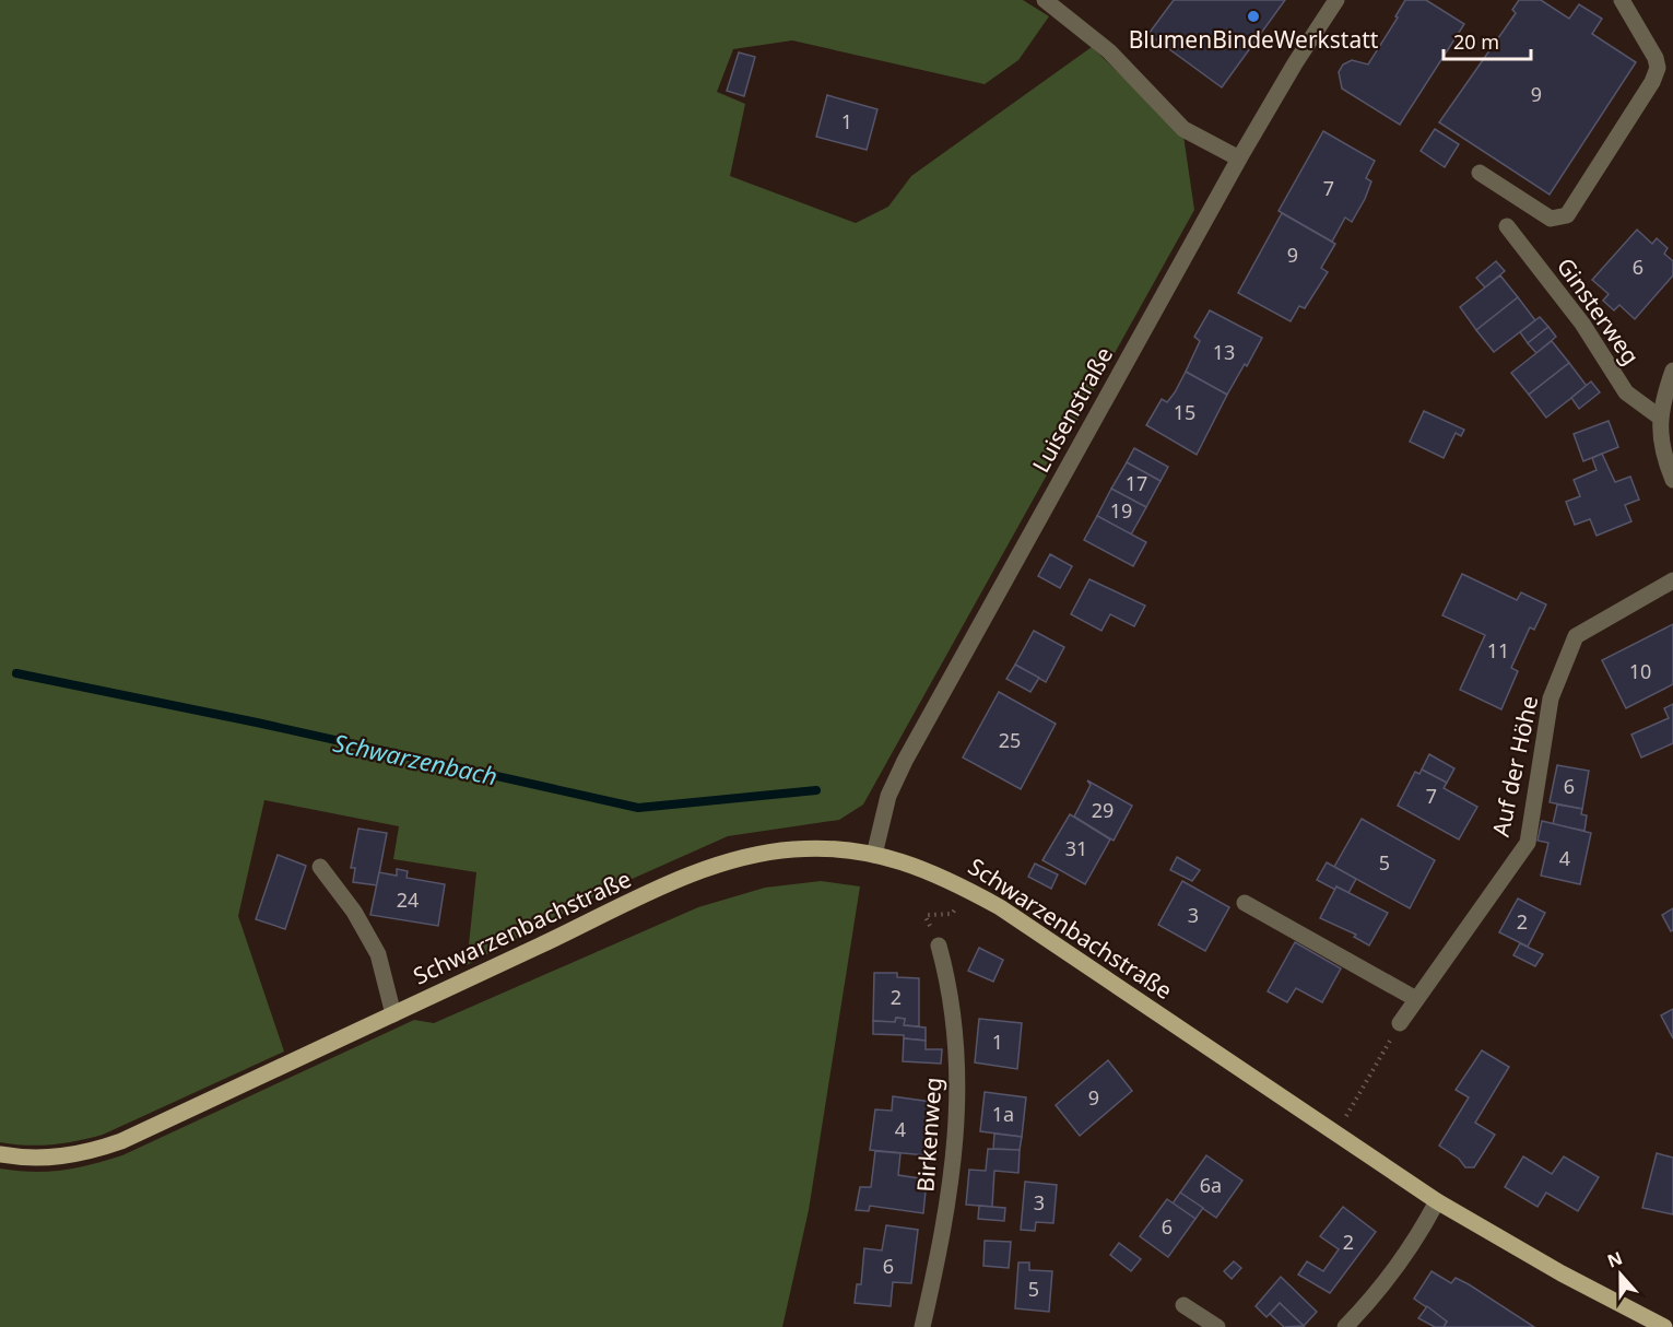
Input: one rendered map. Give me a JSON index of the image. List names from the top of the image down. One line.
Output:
{"streets":{"main road":["Schwarzenbachstraße"],"street":["Ginsterweg","Luisenstraße","Auf der Höhe","Birkenweg"]},"crossings":[["Luisenstraße","Schwarzenbachstraße"]],"water":["Schwarzenbach"],"places":["BlumenBindeWerkstatt"],"house_numbers":["9","1","7","9","6","13","15","17","19","11","10","25","6","7","29","31","4","5","24","3","2","2","1","9","1a","4","6a","3","6","2","6","5"],"scale_bar":"20 m","north":"top"}
